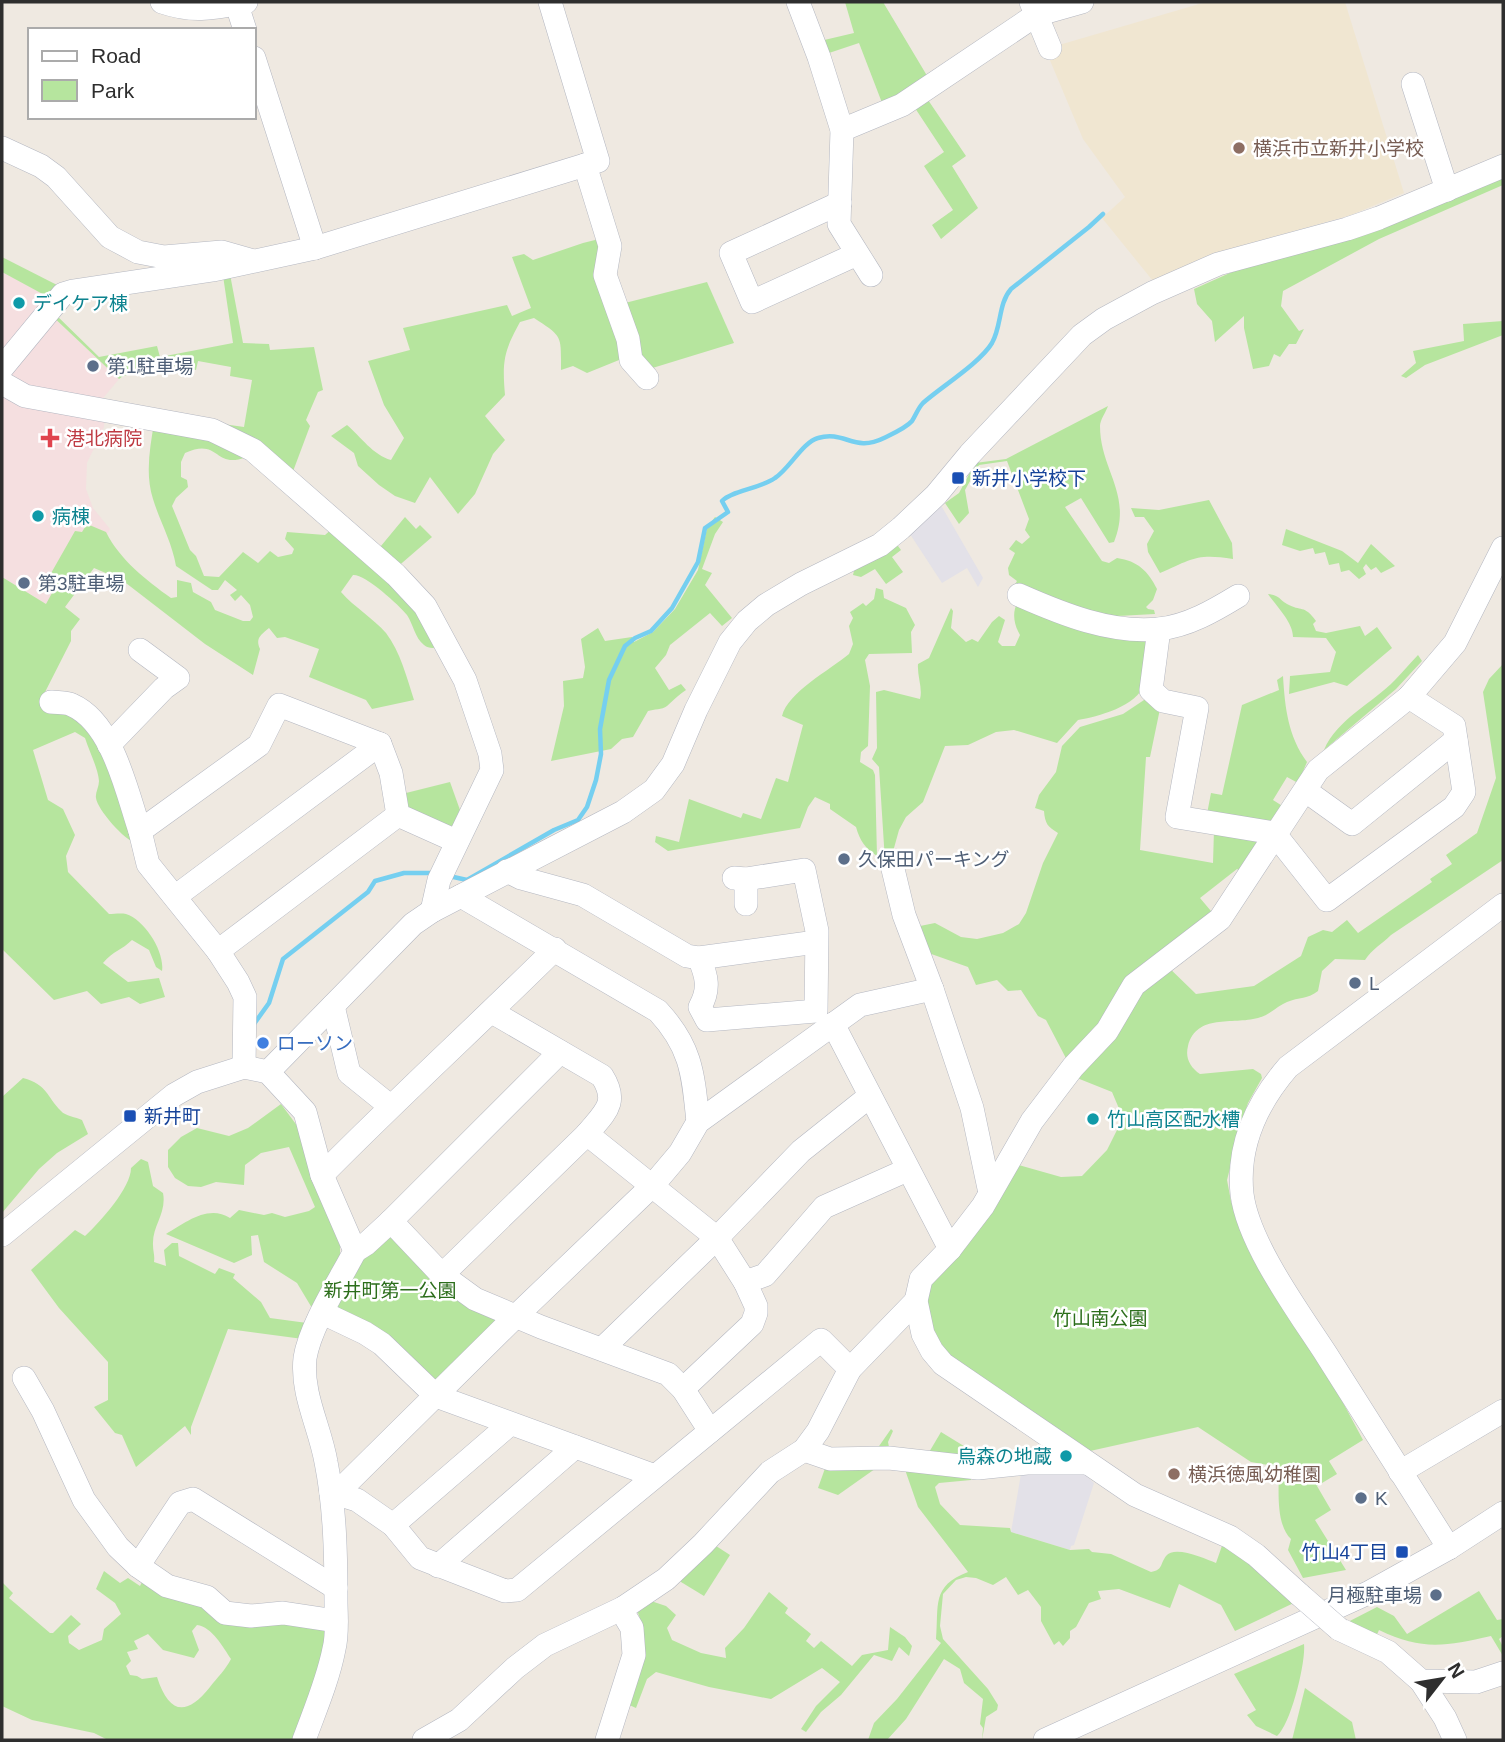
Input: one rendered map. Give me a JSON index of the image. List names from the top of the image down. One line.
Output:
{"parks":["新井町第一公園","竹山南公園"],"places":{"other":["横浜市立新井小学校","デイケア棟","第1駐車場","病棟","第3駐車場","久保田パーキング","L","ローソン","竹山高区配水槽","烏森の地蔵","横浜徳風幼稚園","K","月極駐車場"],"health":["港北病院"],"transit":["新井小学校下","新井町","竹山4丁目"]},"legend":["Road","Park"],"north":"top right"}
